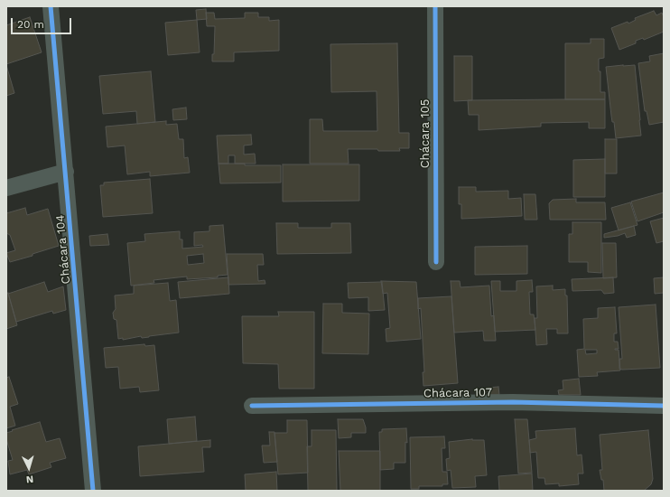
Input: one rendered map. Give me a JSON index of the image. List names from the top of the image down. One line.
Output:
{"streets":{"street":["Chácara 105","Chácara 104","Chácara 107"]},"scale_bar":"20 m","north":"bottom"}
